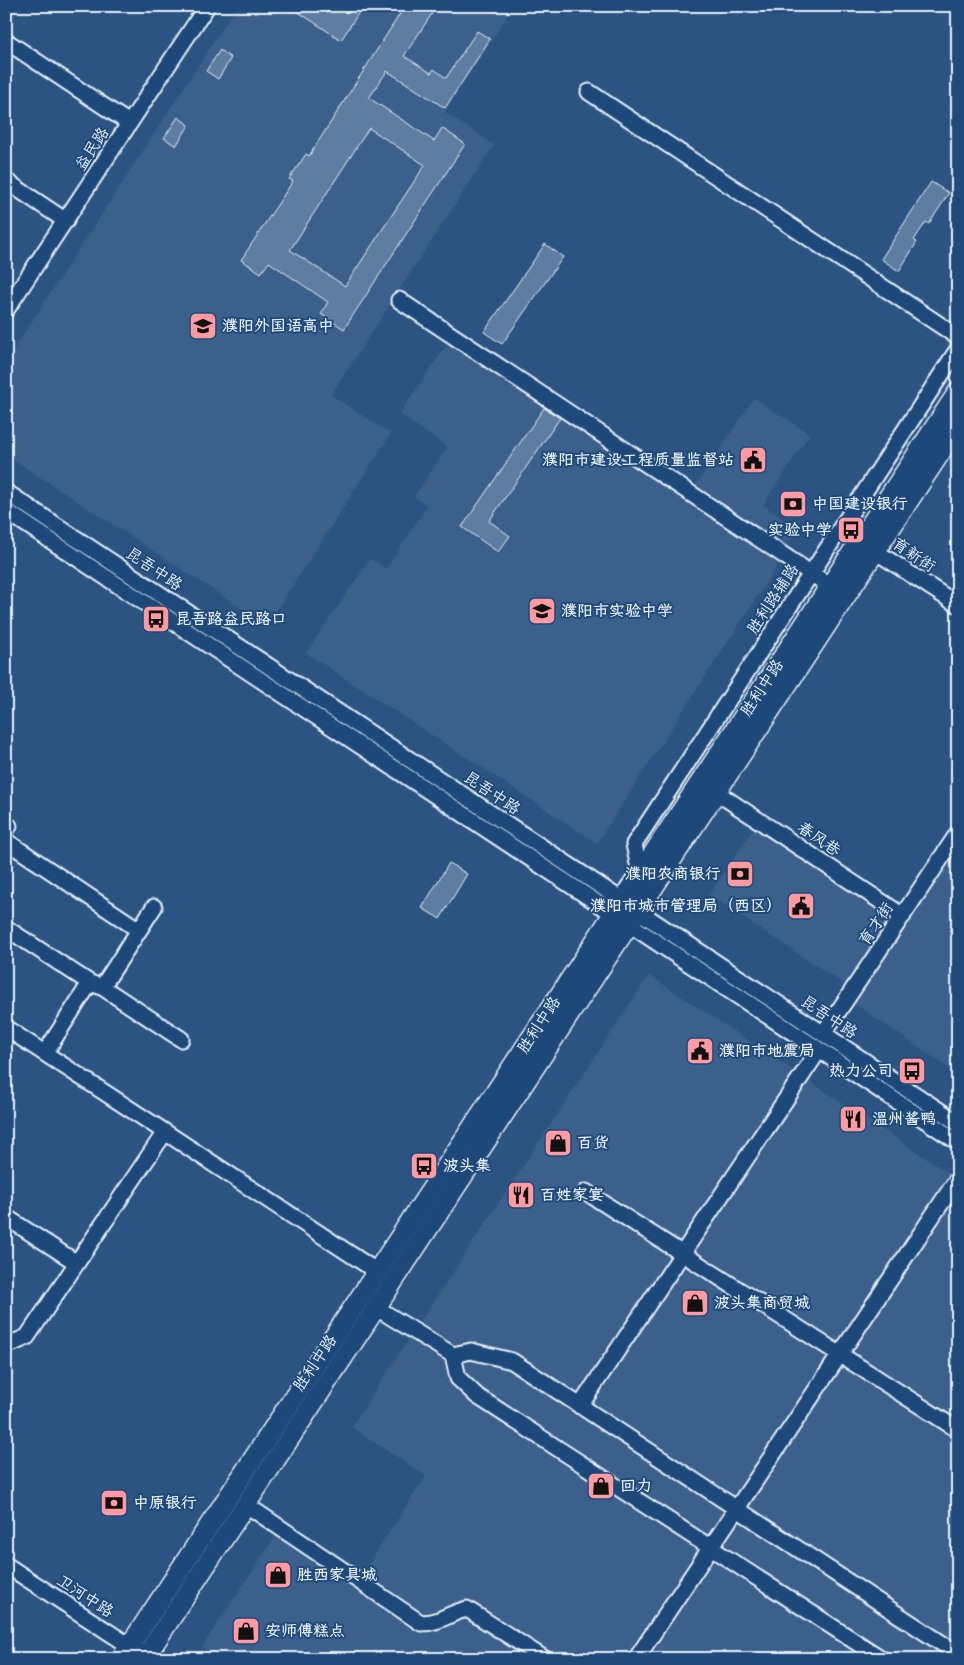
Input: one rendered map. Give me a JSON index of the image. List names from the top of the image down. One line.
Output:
{"streets":{"main road":["胜利中路"],"street":["益民路","育新街","昆吾中路","胜利路辅路","春风巷","育才街","卫河中路"]},"crossings":[["育新街","胜利中路"],["昆吾中路","胜利中路"],["昆吾中路","育才街"],["胜利路辅路","胜利中路"],["胜利中路","春风巷"],["胜利中路","卫河中路"],["春风巷","育才街"]],"places":{"school or university":["濮阳外国语高中","濮阳市实验中学"],"public building":["濮阳市建设工程质量监督站","濮阳市城市管理局（西区）","濮阳市地震局"],"bank":["中国建设银行","濮阳农商银行","中原银行"],"bus stop":["实验中学","昆吾路益民路口","热力公司","波头集"],"restaurant":["温州酱鸭","百姓家宴"],"shop":["百货","波头集商贸城","回力","胜西家具城","安师傅糕点"]}}
